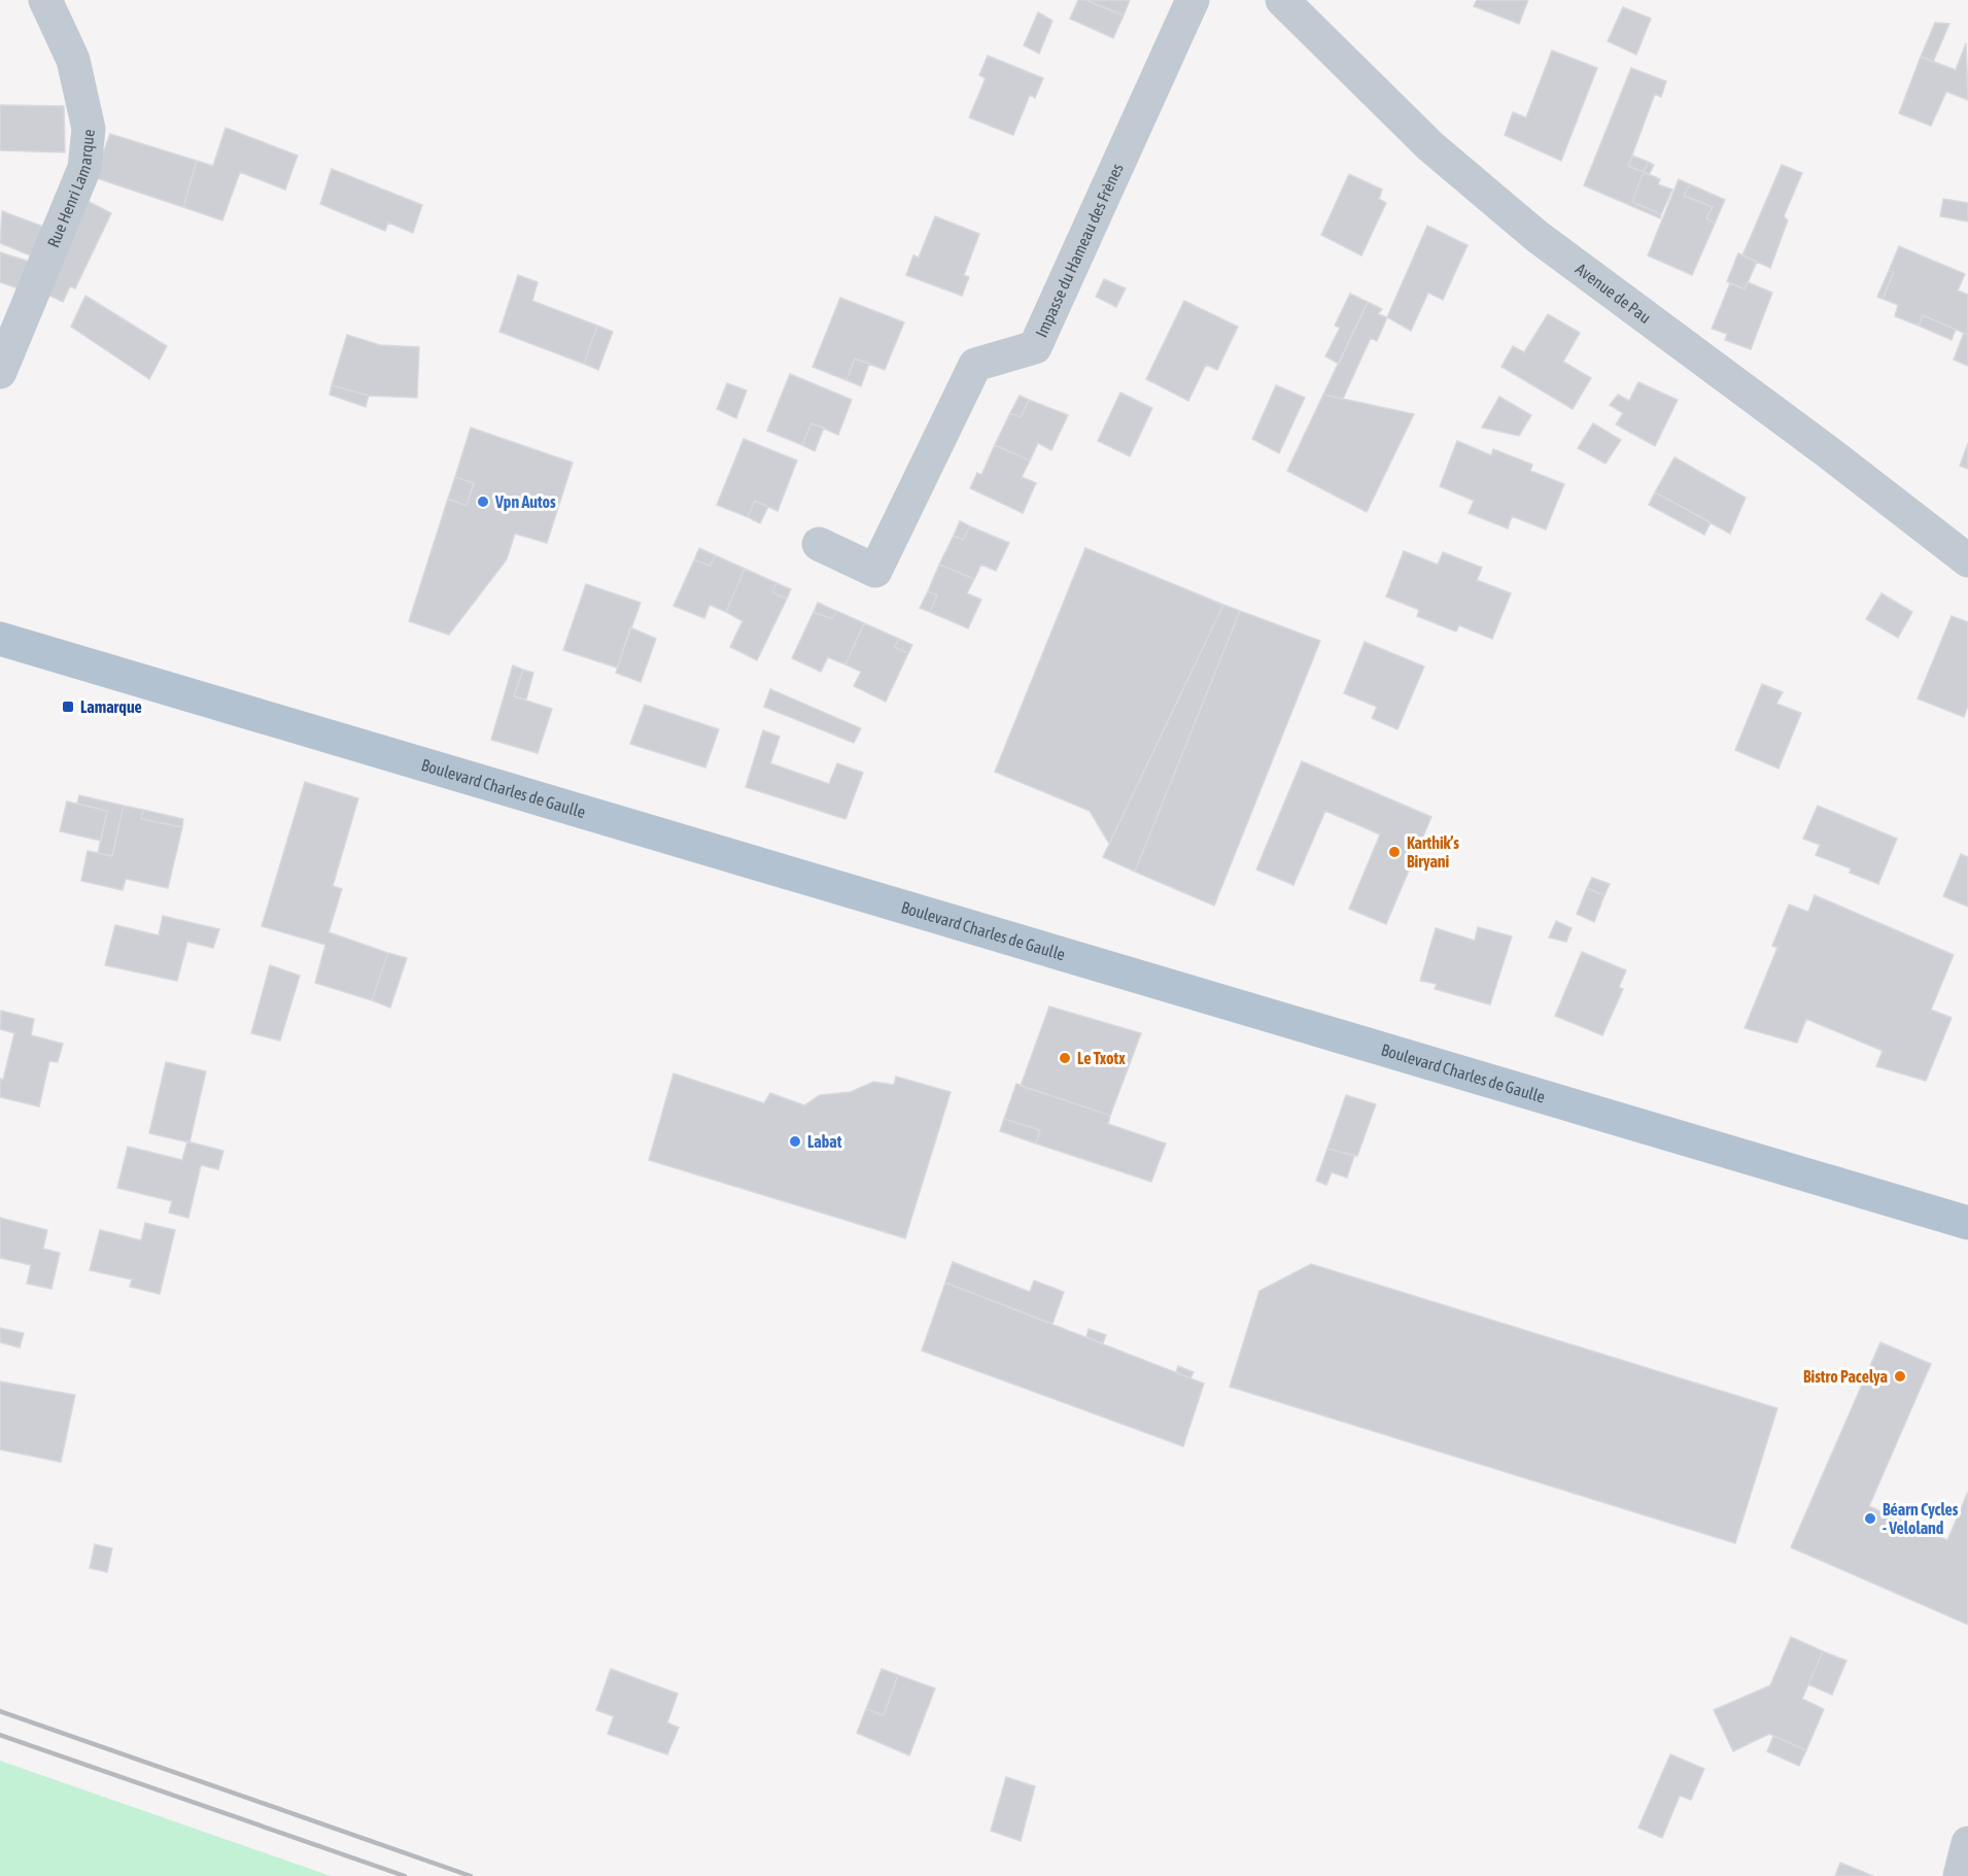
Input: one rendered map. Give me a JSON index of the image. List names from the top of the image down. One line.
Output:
{"streets":{"main road":["Boulevard Charles de Gaulle"],"street":["Rue Henri Lamarque","Impasse du Hameau des Frènes","Avenue de Pau"]},"places":{"other":["Vpn Autos","Karthik’s Biryani","Le Txotx","Labat","Bistro Pacelya","Béarn Cycles - Veloland"],"transit":["Lamarque"]}}
